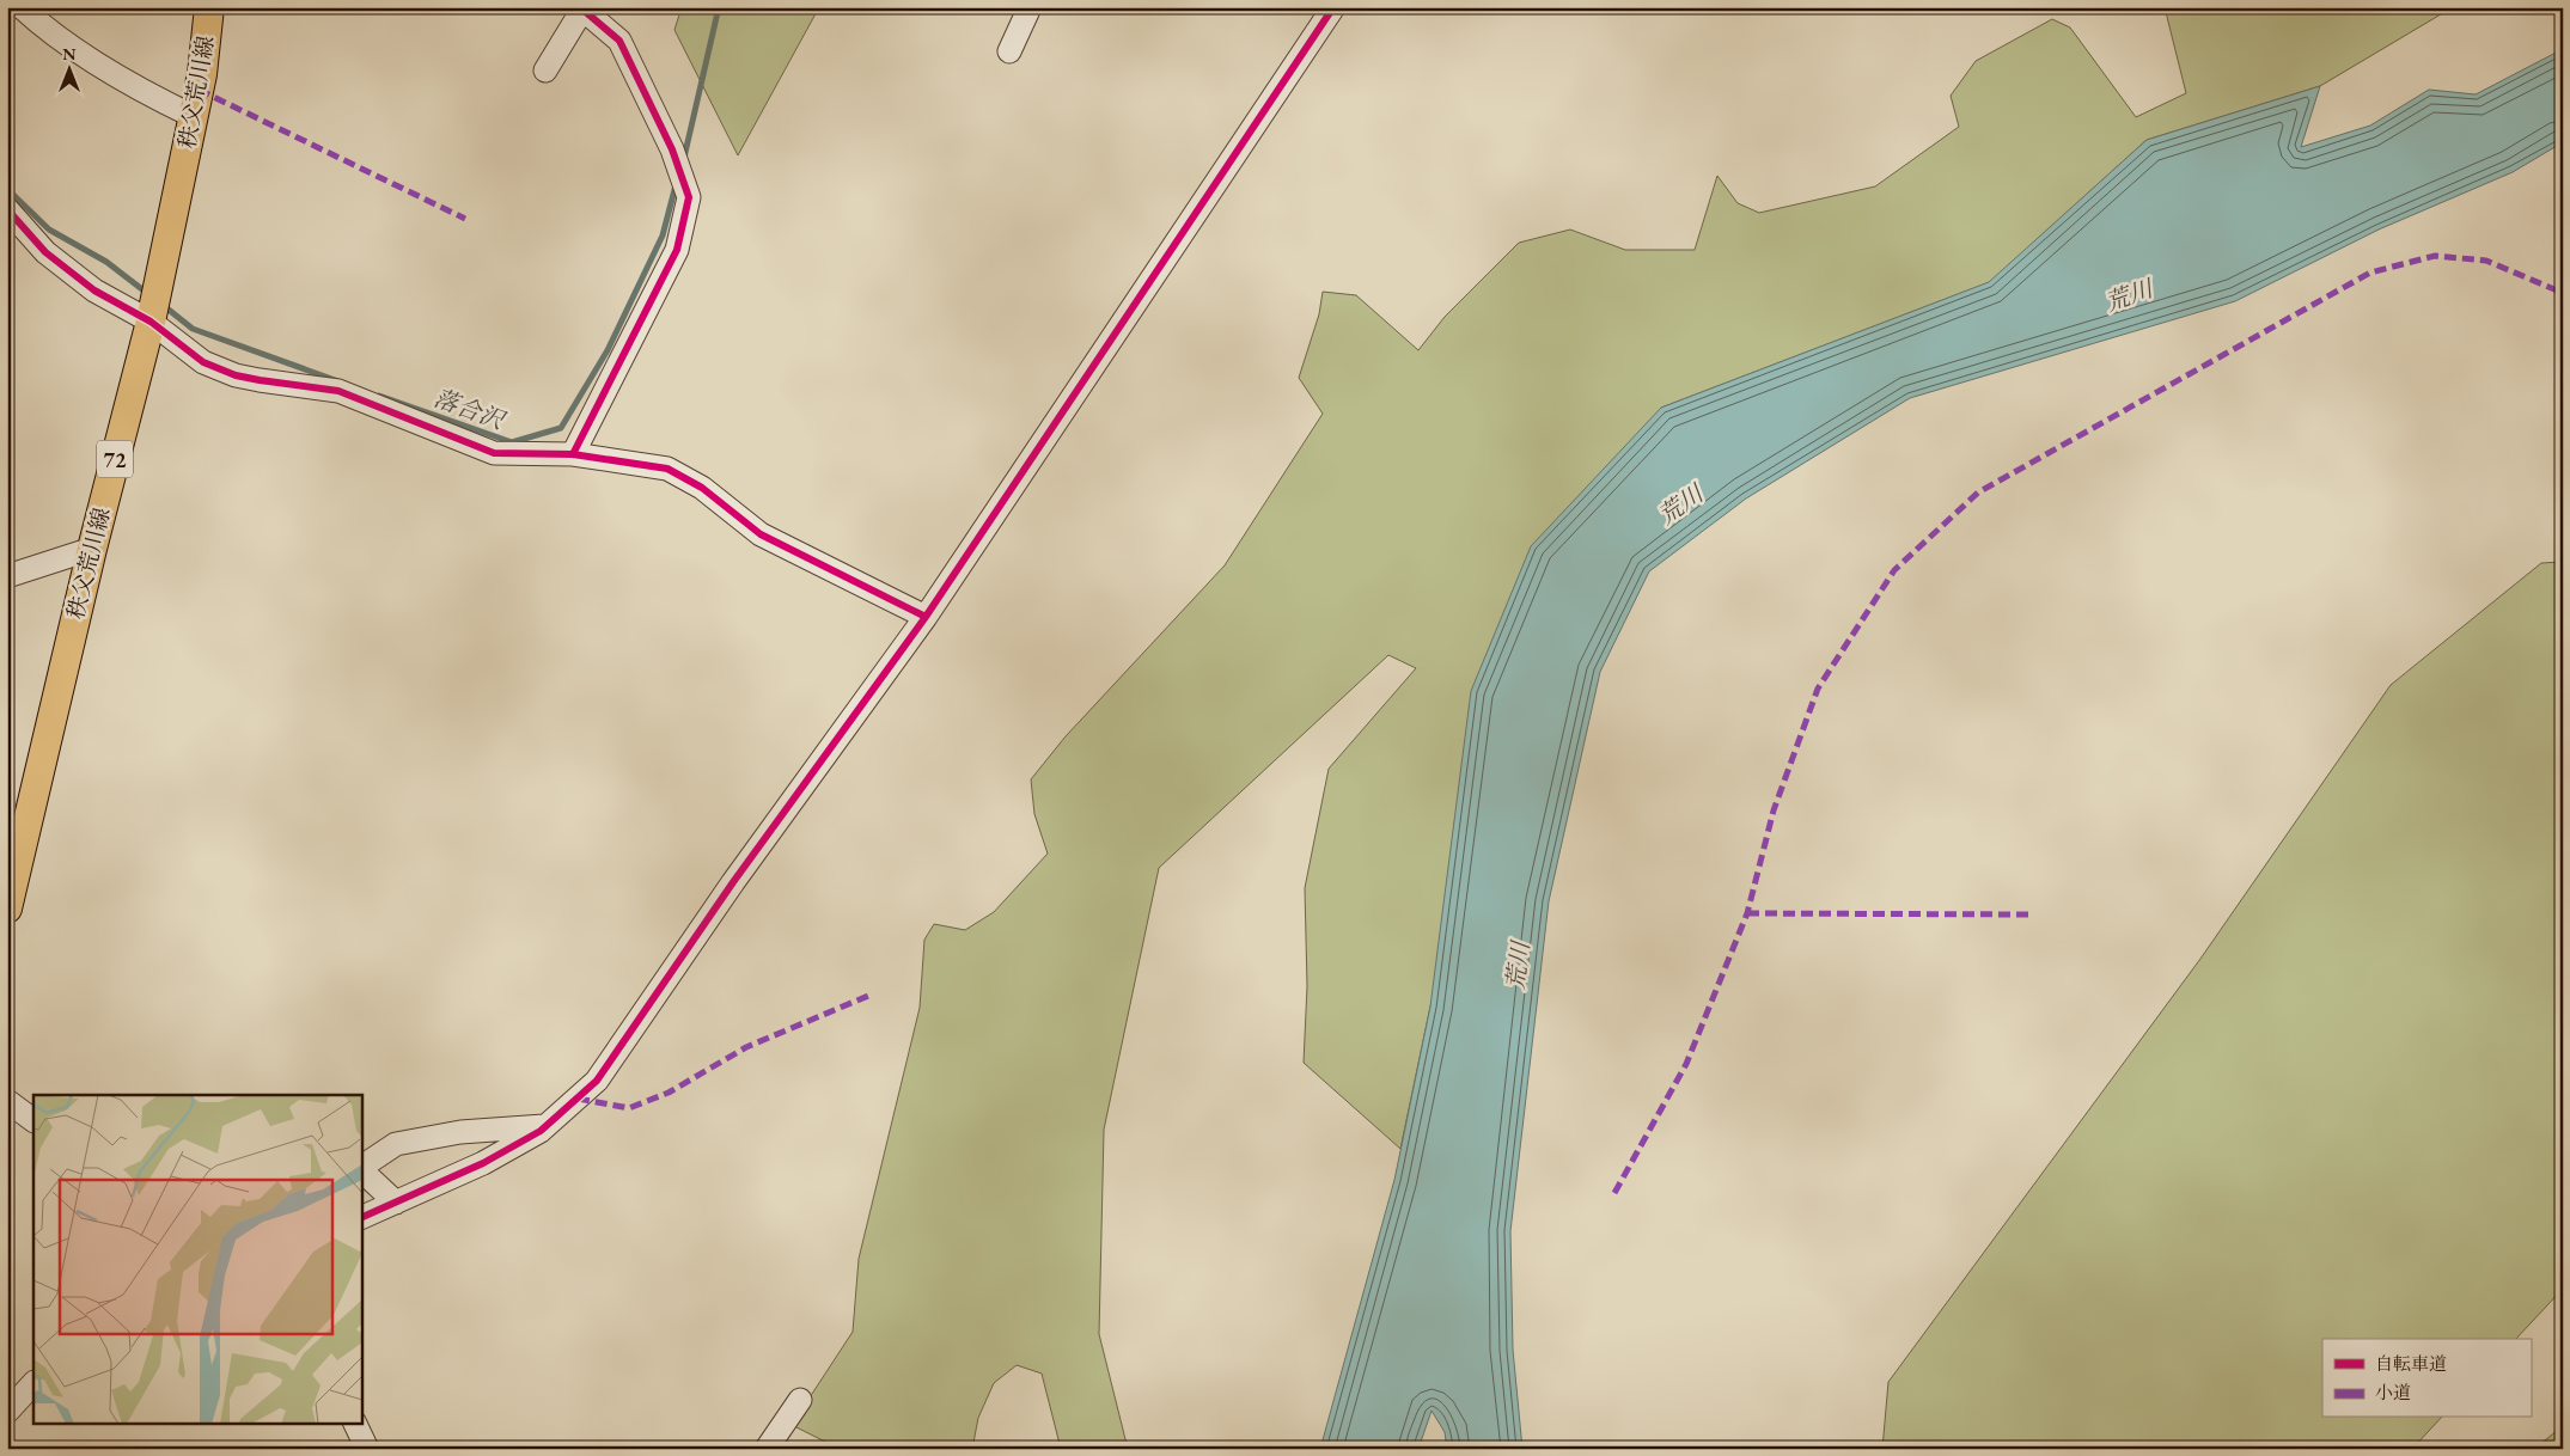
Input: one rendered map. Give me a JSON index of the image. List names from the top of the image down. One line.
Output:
{"streets":{"main road":["秩父荒川線","72"]},"water":["荒川","落合沢"],"legend":["自転車道","小道"],"north":"top"}
